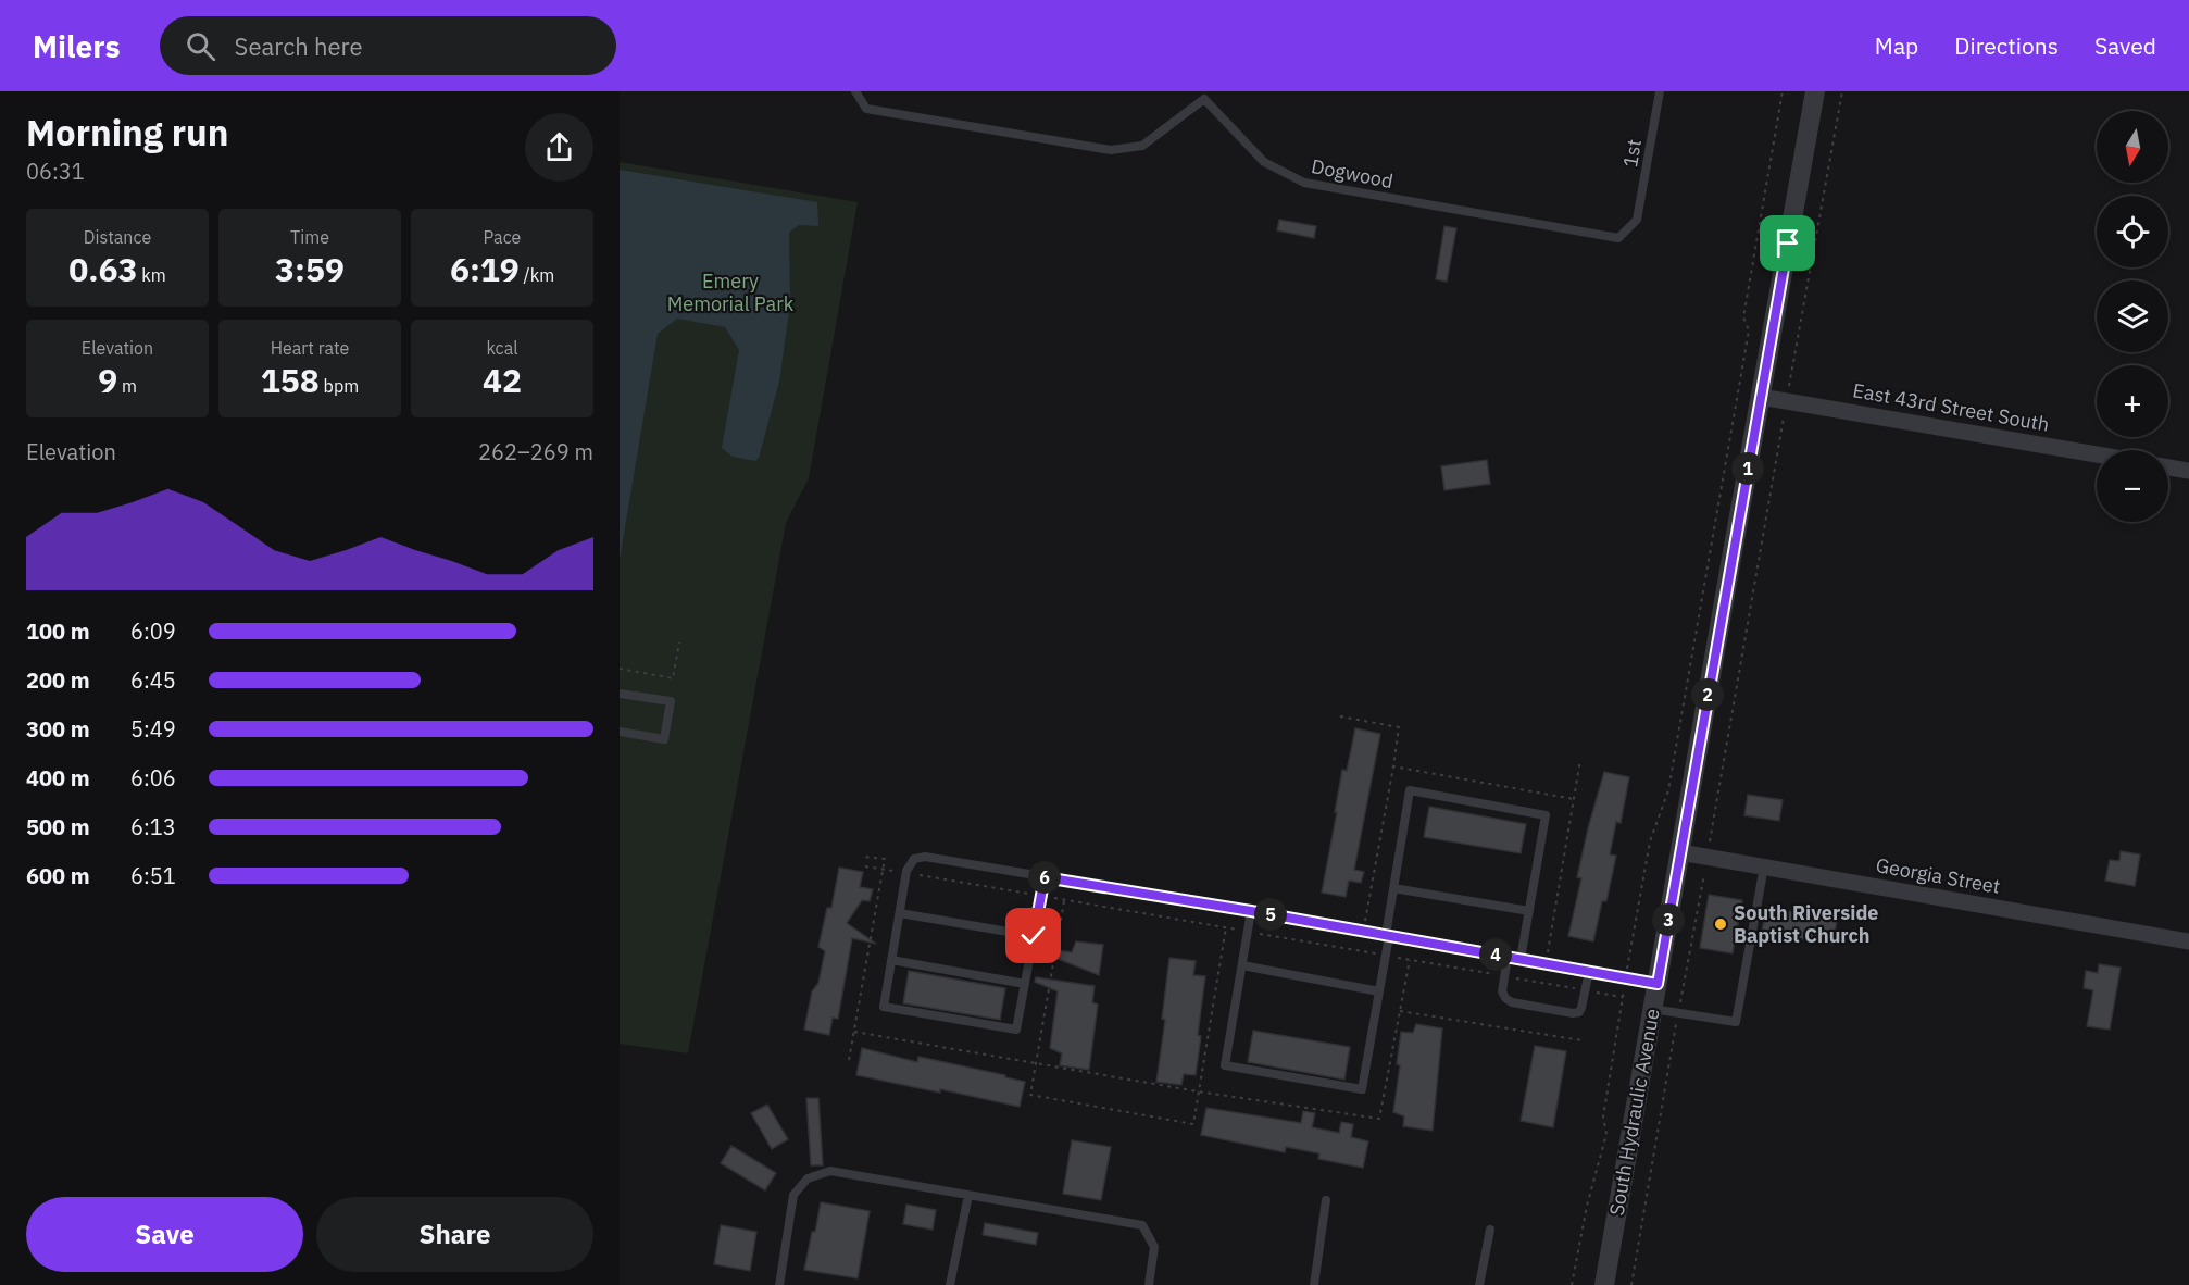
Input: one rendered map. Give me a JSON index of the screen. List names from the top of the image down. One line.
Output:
{"streets":{"street":["East 43rd Street South","Georgia Street","South Hydraulic Avenue"],"lane":["1st","Dogwood"]},"crossings":[["1st","Dogwood"],["East 43rd Street South","South Hydraulic Avenue"],["Georgia Street","South Hydraulic Avenue"]],"parks":["Emery Memorial Park"],"places":["South Riverside Baptist Church"],"north":"bottom","page":{"header":"Milers","search":"Search here","nav":["Map","Directions","Saved"],"heading":["Morning run","06:31"],"map_buttons":["+","−"],"stats":[["Distance","0.63 km"],["Time","3:59"],["Pace","6:19 /km"],["Elevation","9 m"],["Heart rate","158 bpm"],["kcal","42"]],"chart":["Elevation","262–269 m"],"pins":["1","2","6","5","3","4"],"list":[{"name":"100 m","note":"6:09"},{"name":"200 m","note":"6:45"},{"name":"300 m","note":"5:49"},{"name":"400 m","note":"6:06"},{"name":"500 m","note":"6:13"},{"name":"600 m","note":"6:51"}],"buttons":["Save","Share"]}}
